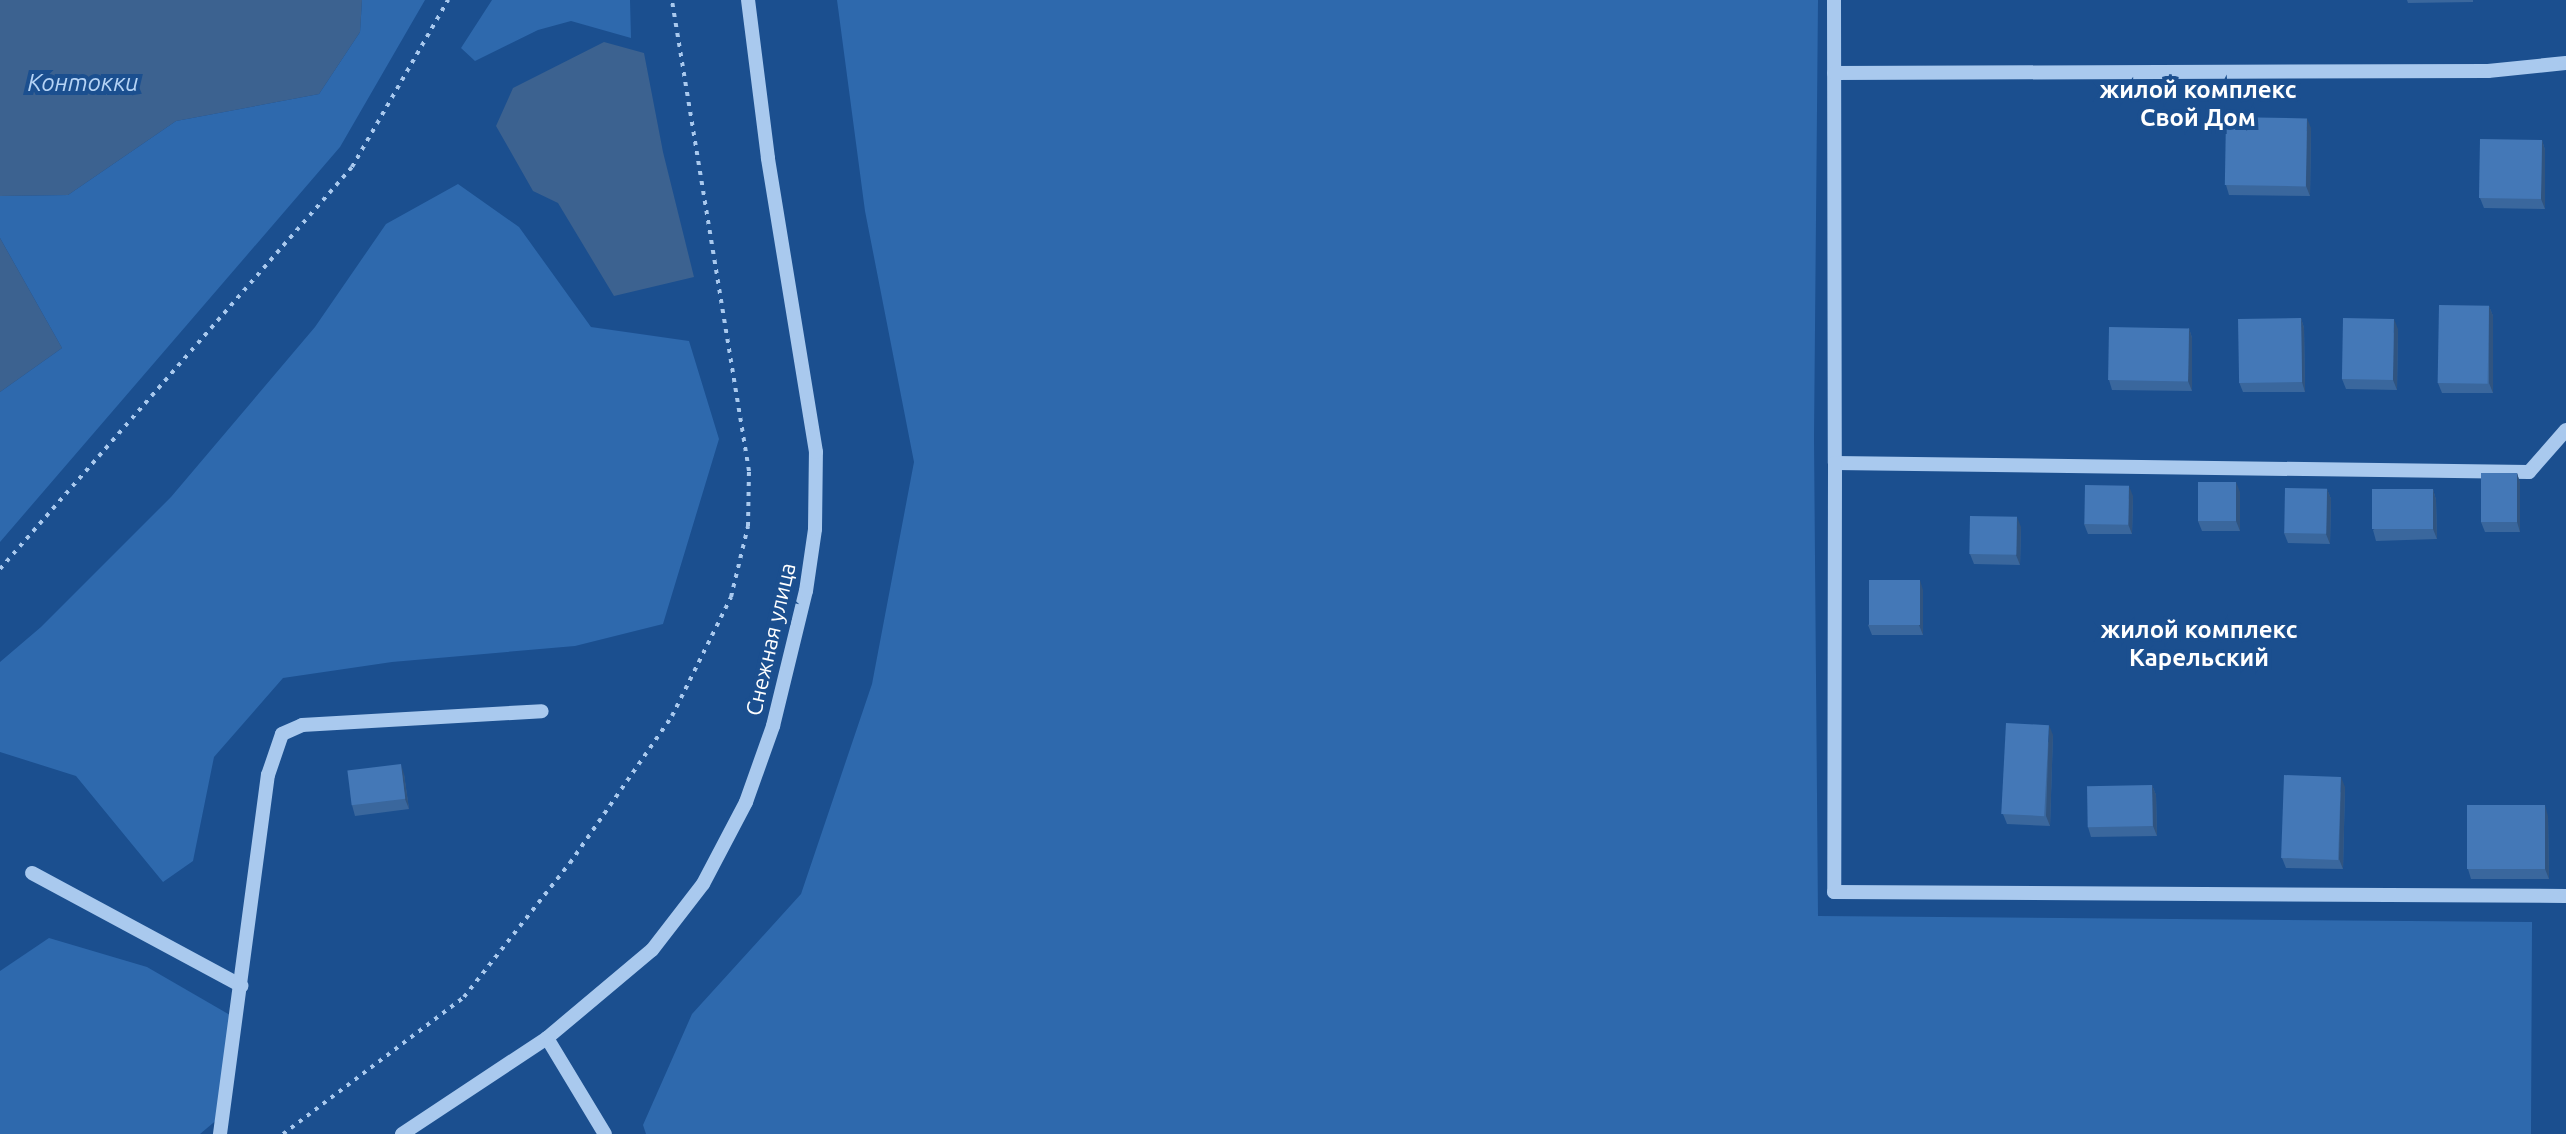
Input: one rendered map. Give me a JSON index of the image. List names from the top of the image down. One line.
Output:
{"streets":{"street":["Снежная улица"]},"districts":["жилой комплекс Свой Дом","жилой комплекс Карельский"],"water":["Контокки"]}
